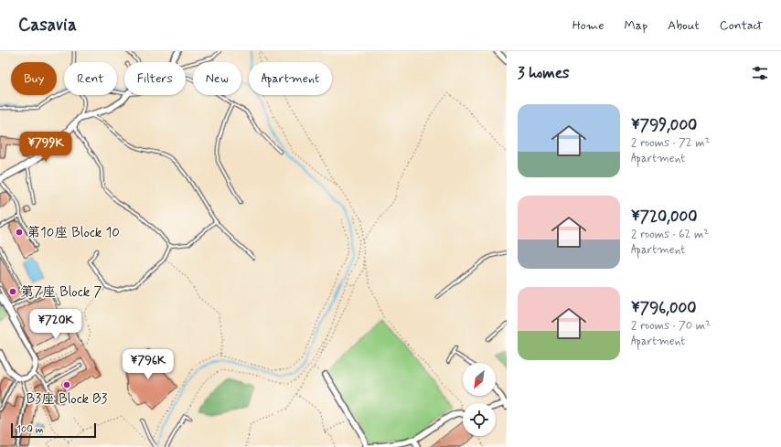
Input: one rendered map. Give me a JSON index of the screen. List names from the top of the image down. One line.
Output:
{"places":["第10座 Block 10","第7座 Block 7","B3座 Block B3"],"scale_bar":"100 m","north":"bottom left","page":{"header":"Casavia","nav":["Home","Map","About","Contact"],"heading":"3 homes","chip":["Buy","Rent","Filters","New","Apartment"],"list":[{"name":"¥799,000","note":"2 rooms · 72 m² · Apartment"},{"name":"¥720,000","note":"2 rooms · 62 m² · Apartment"},{"name":"¥796,000","note":"2 rooms · 70 m² · Apartment"}],"price":["¥799K","¥720K","¥796K"],"scale":"100 m"}}
